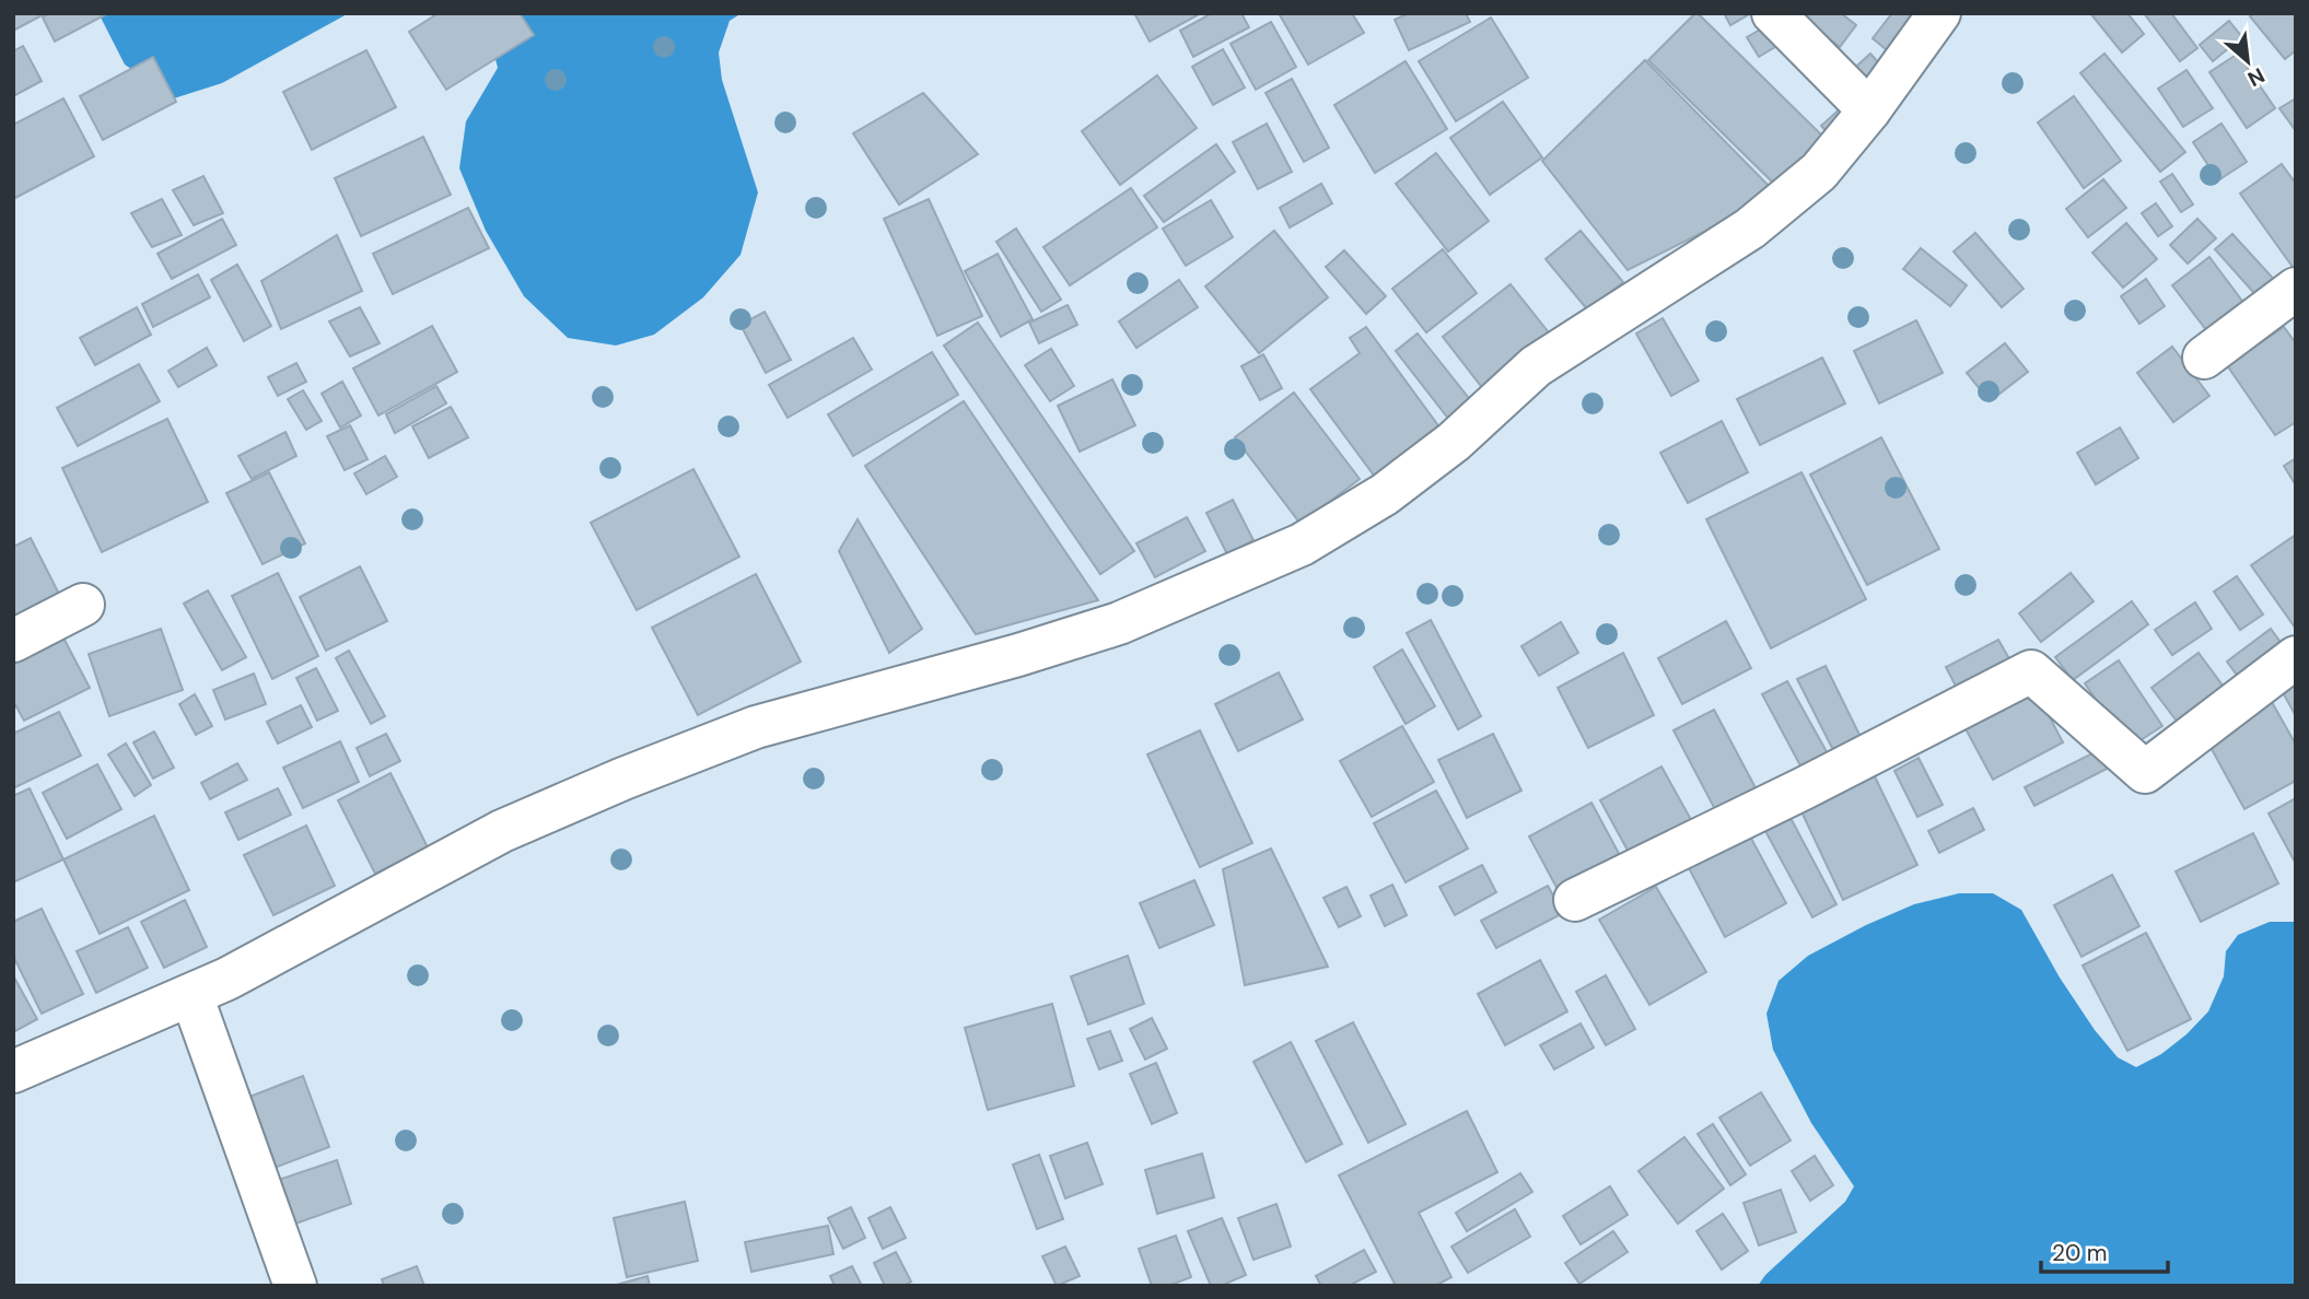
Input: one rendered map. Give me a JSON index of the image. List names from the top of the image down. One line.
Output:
{"scale_bar":"20 m","north":"bottom right"}
